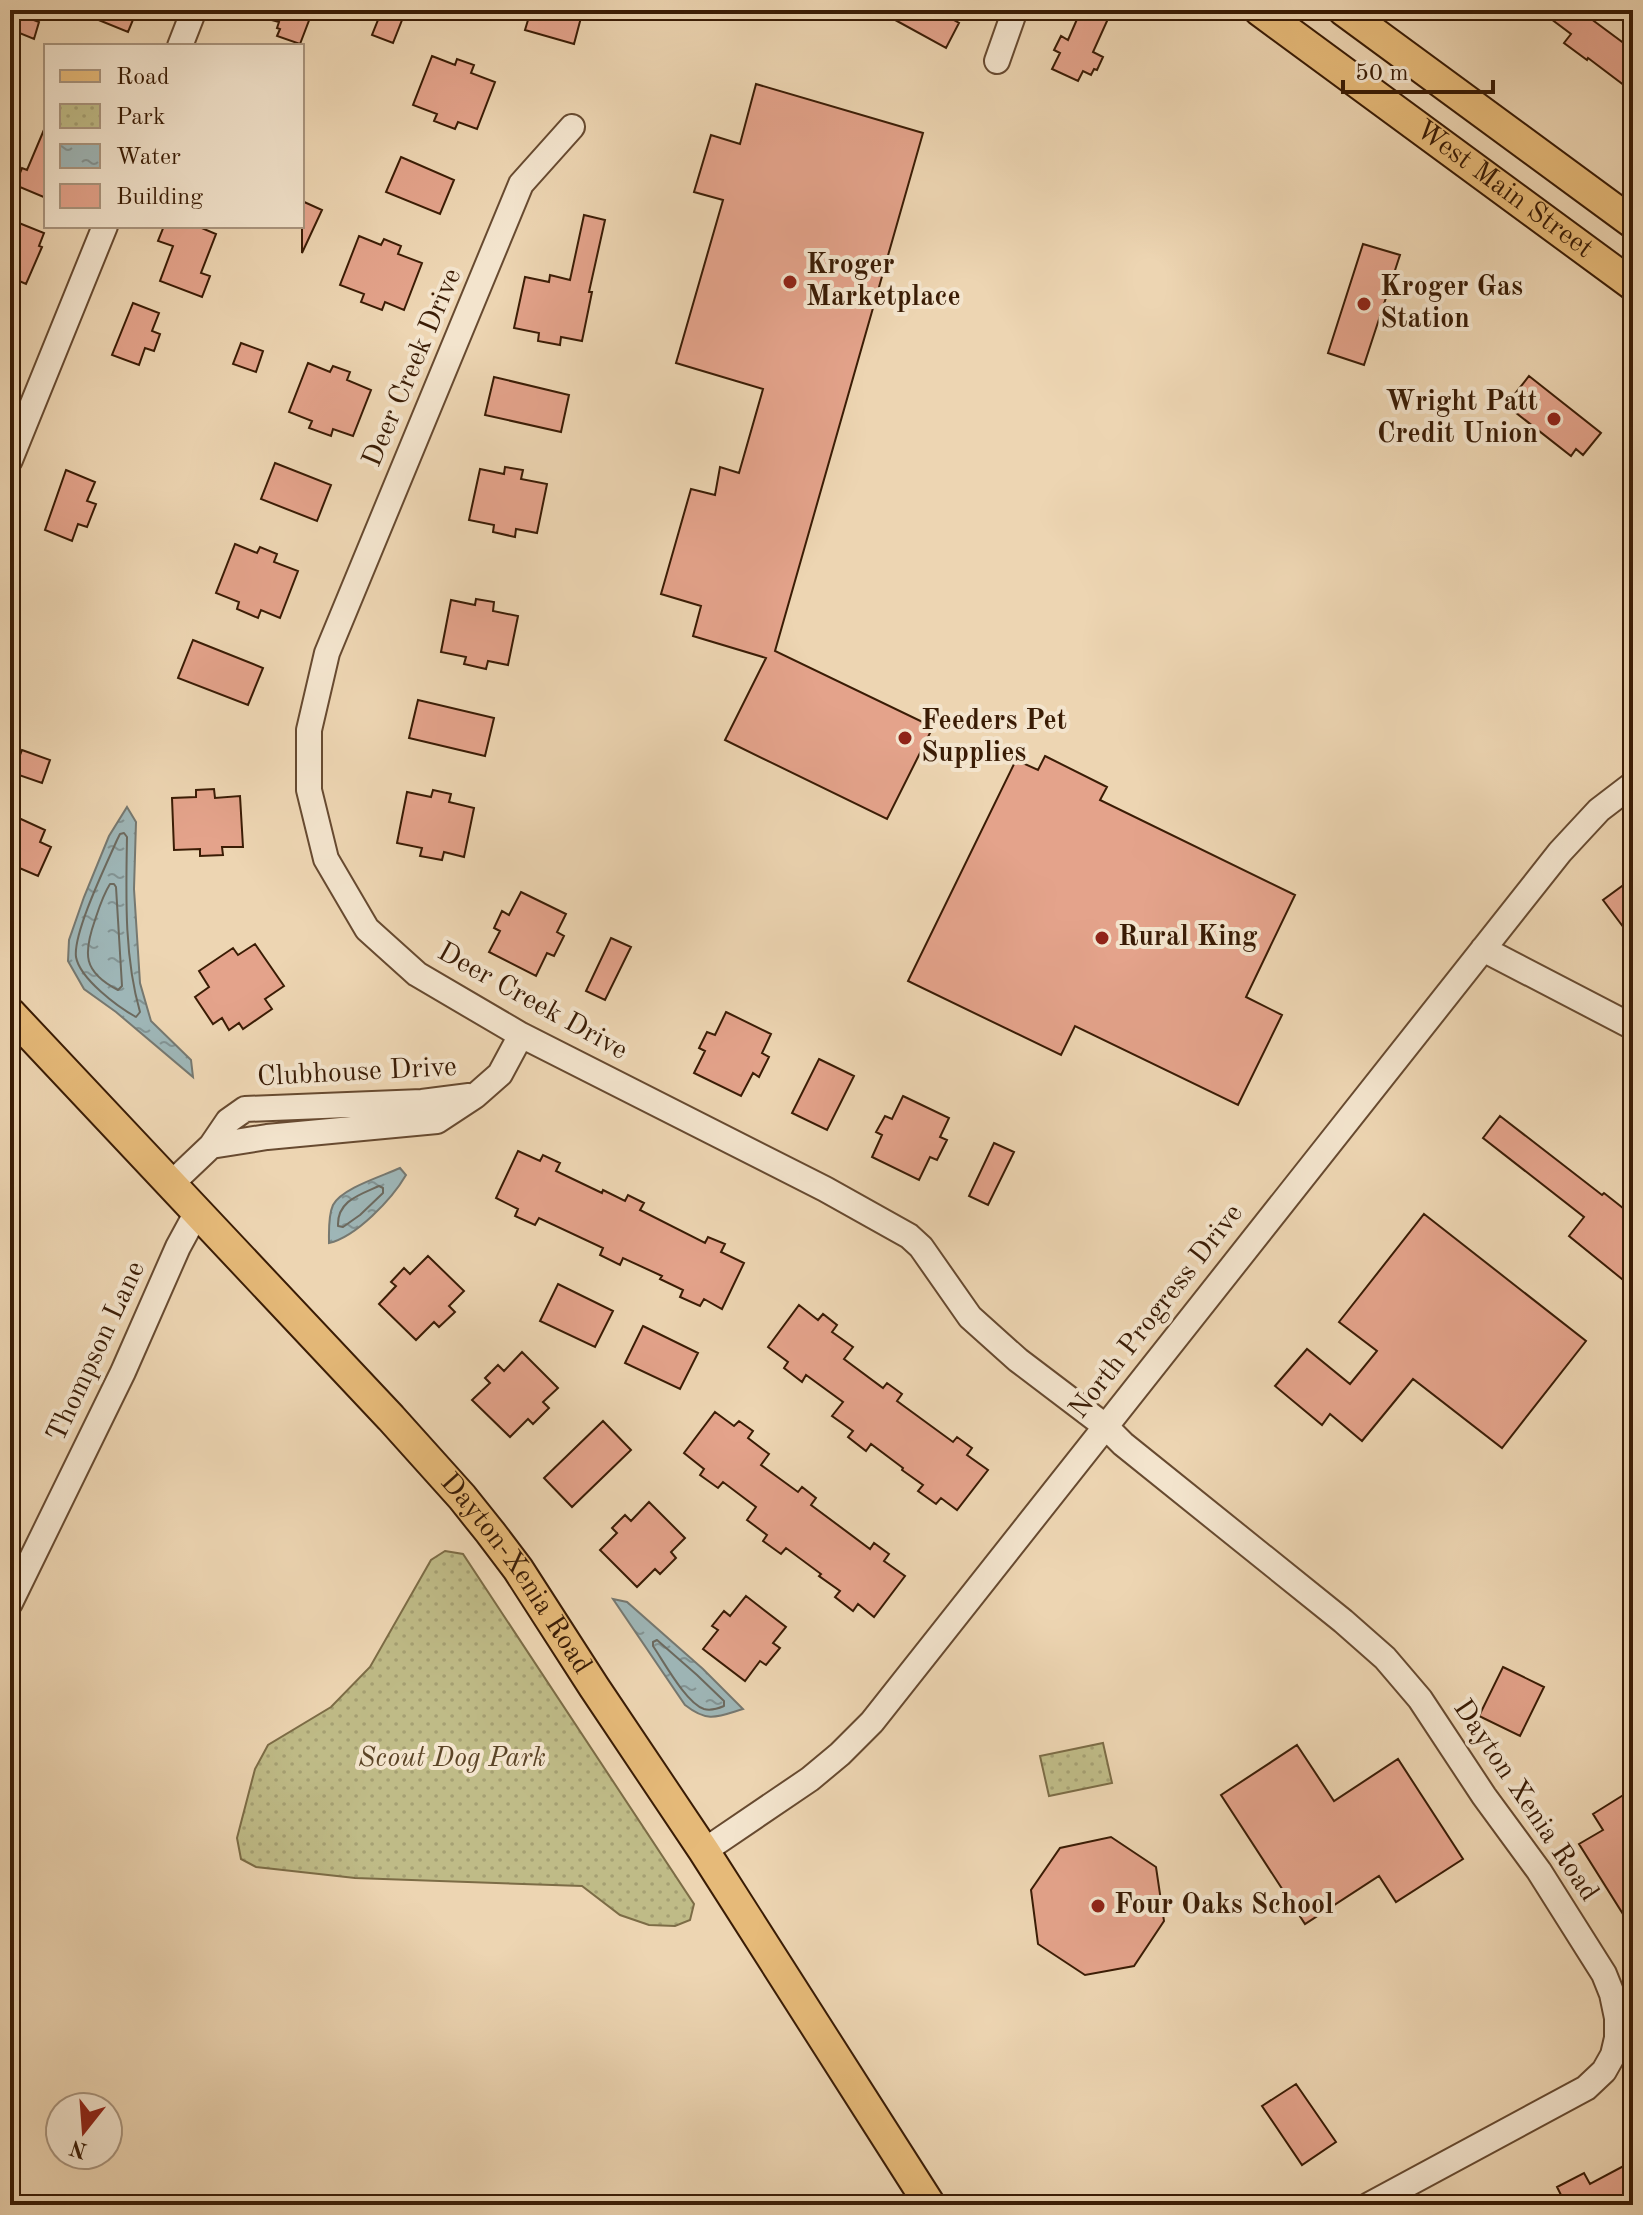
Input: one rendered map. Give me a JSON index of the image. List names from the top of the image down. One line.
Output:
{"streets":{"main road":["West Main Street","Dayton-Xenia Road"],"street":["Deer Creek Drive","Clubhouse Drive","North Progress Drive","Thompson Lane","Dayton Xenia Road"]},"crossings":[["Deer Creek Drive","Clubhouse Drive"],["Deer Creek Drive","North Progress Drive"],["Deer Creek Drive","Dayton Xenia Road"],["Clubhouse Drive","Dayton-Xenia Road"],["North Progress Drive","Dayton-Xenia Road"],["North Progress Drive","Dayton Xenia Road"],["Thompson Lane","Dayton-Xenia Road"]],"parks":["Scout Dog Park"],"places":["Kroger Marketplace","Kroger Gas Station","Wright Patt Credit Union","Feeders Pet Supplies","Rural King","Four Oaks School"],"legend":["Road","Park","Water","Building"],"scale_bar":"50 m","north":"bottom"}
